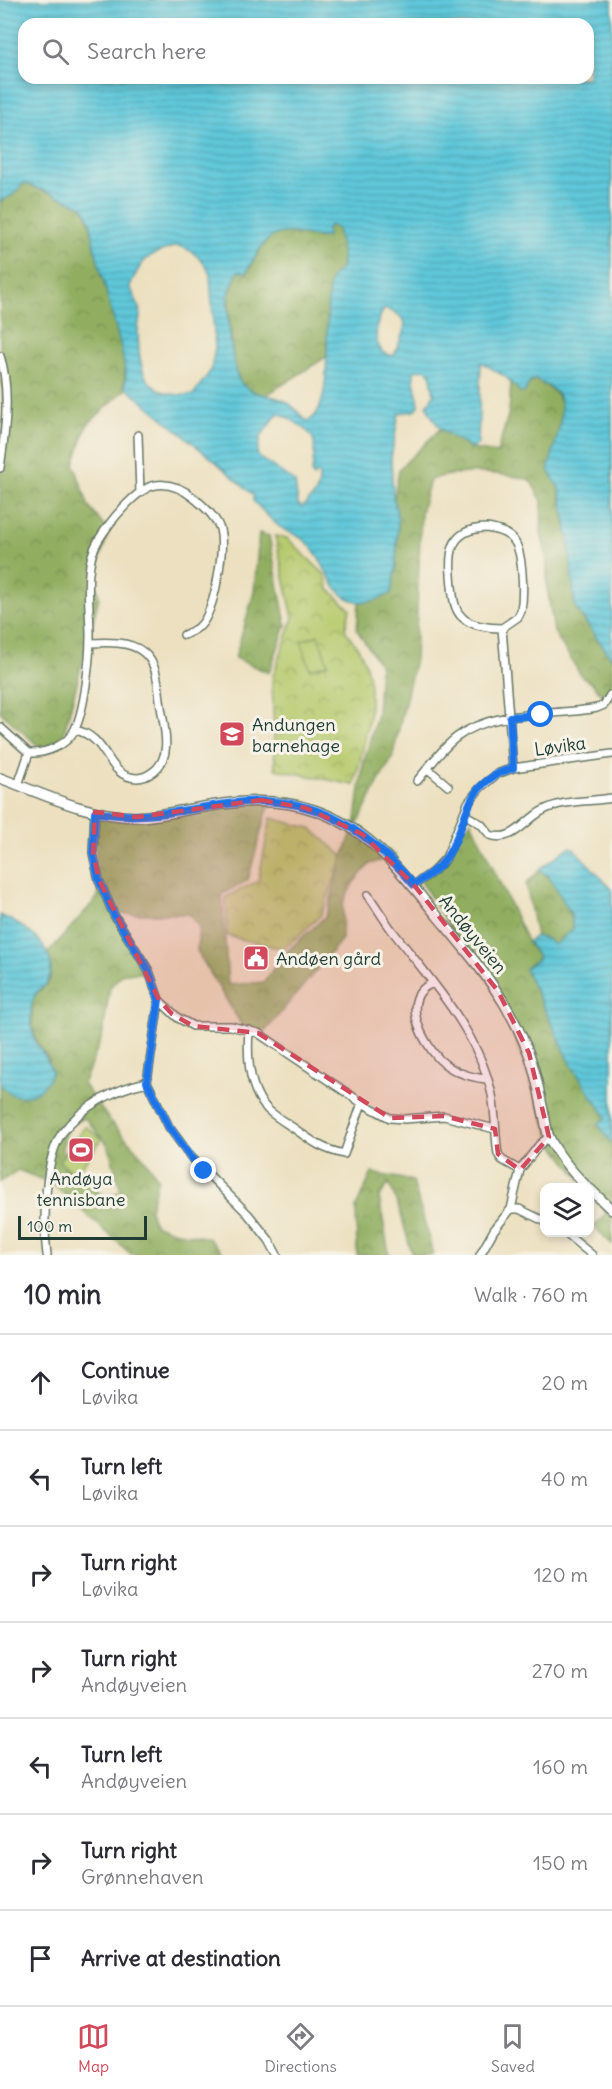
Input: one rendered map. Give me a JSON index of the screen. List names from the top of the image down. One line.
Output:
{"streets":{"street":["Løvika","Andøyveien"]},"crossings":[["Løvika","Andøyveien"]],"places":{"school or university":["Andungen barnehage"],"public building":["Andøen gård"],"sports":["Andøya tennisbane"]},"scale_bar":"100 m","page":{"search":"Search here","scale":"100 m","heading":["10 min","Walk · 760 m"],"list":[["Continue","Løvika","20 m"],["Turn left","Løvika","40 m"],["Turn right","Løvika","120 m"],["Turn right","Andøyveien","270 m"],["Turn left","Andøyveien","160 m"],["Turn right","Grønnehaven","150 m"],"Arrive at destination"],"nav":["Map","Directions","Saved"]}}
